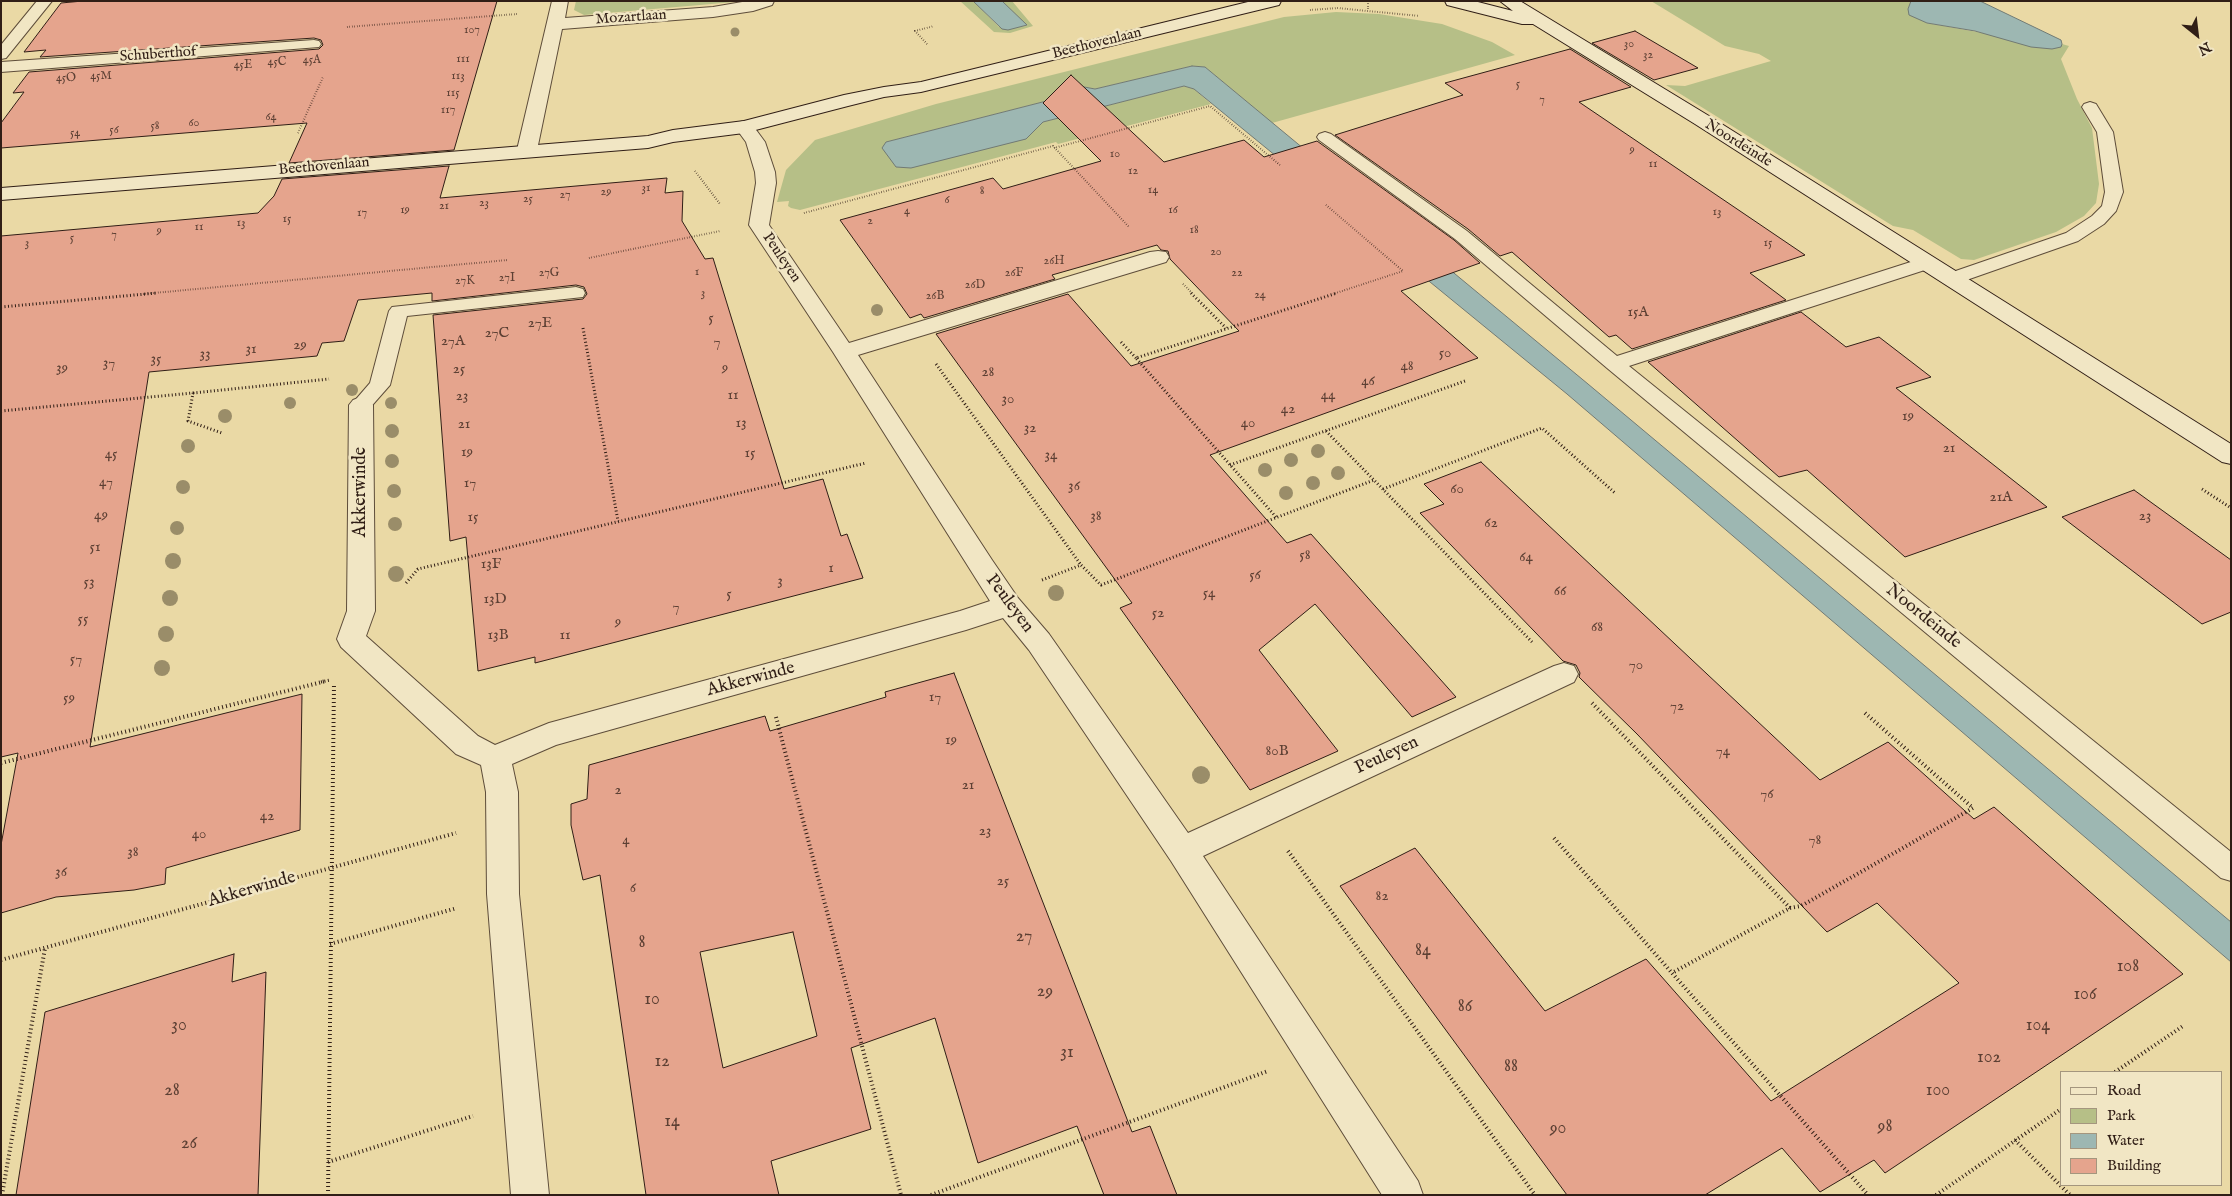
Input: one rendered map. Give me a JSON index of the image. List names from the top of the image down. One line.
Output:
{"streets":{"street":["Mozartlaan","Beethovenlaan","Noordeinde","Peuleyen","Akkerwinde"],"lane":["Schuberthof"]},"crossings":[["Beethovenlaan","Peuleyen"],["Peuleyen","Akkerwinde"]],"house_numbers":["107","30","32","111","45A","45C","45E","45M","113","45O","5","115","7","117","64","60","58","56","54","9","10","11","12","31","14","8","29","27","25","6","23","21","19","16","4","13","17","15","2","13","11","18","9","7","5","3","15","20","26H","1","27G","26F","22","27I","27K","26D","3","24","26B","15A","5","27E","27C","27A","7","29","31","50","33","35","37","48","39","9","25","28","46","11","44","23","30","42","19","13","40","21","32","21","19","15","45","34","47","17","36","60","21A","49","38","23","15","62","51","58","64","13F","1","56","3","53","66","54","5","13D","7","52","55","9","68","13B","11","57","70","17","59","72","19","80B","74","21","2","76","42","23","40","4","78","38","36","25","6","82","27","8","84","108","29","106","10","86","30","104","31","102","12","88","28","100","14","98","90","26"],"legend":["Road","Park","Water","Building"],"north":"bottom right"}
